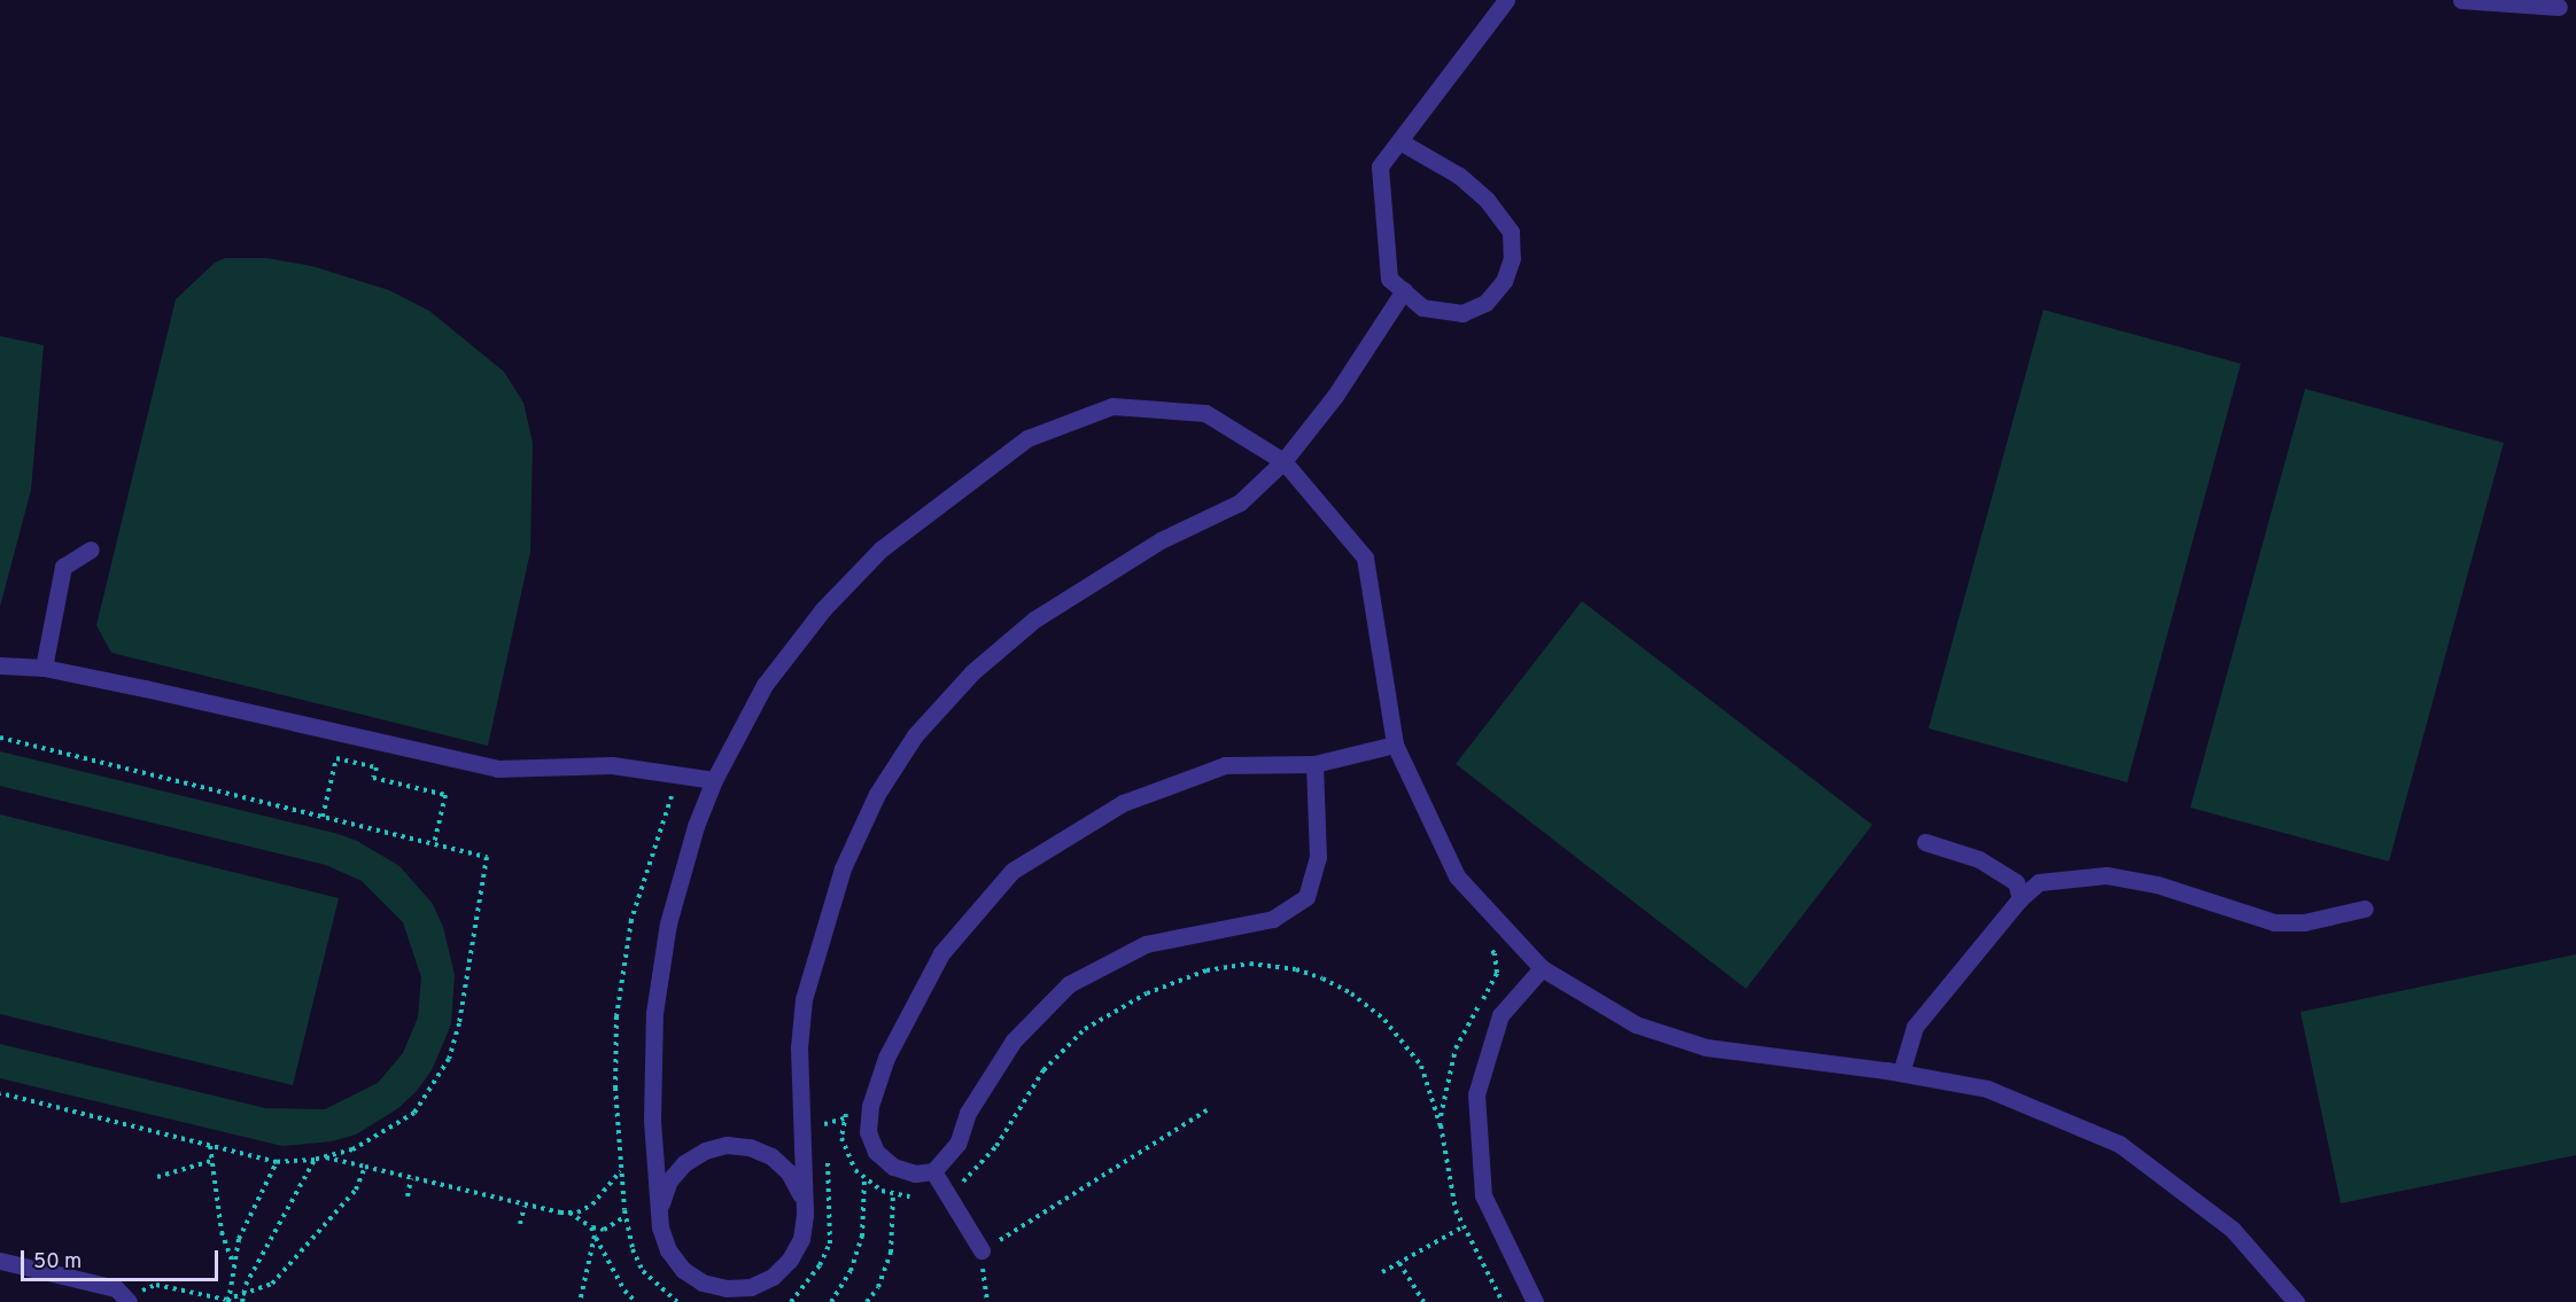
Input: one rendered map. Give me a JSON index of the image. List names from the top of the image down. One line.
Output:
{"scale_bar":"50 m"}
